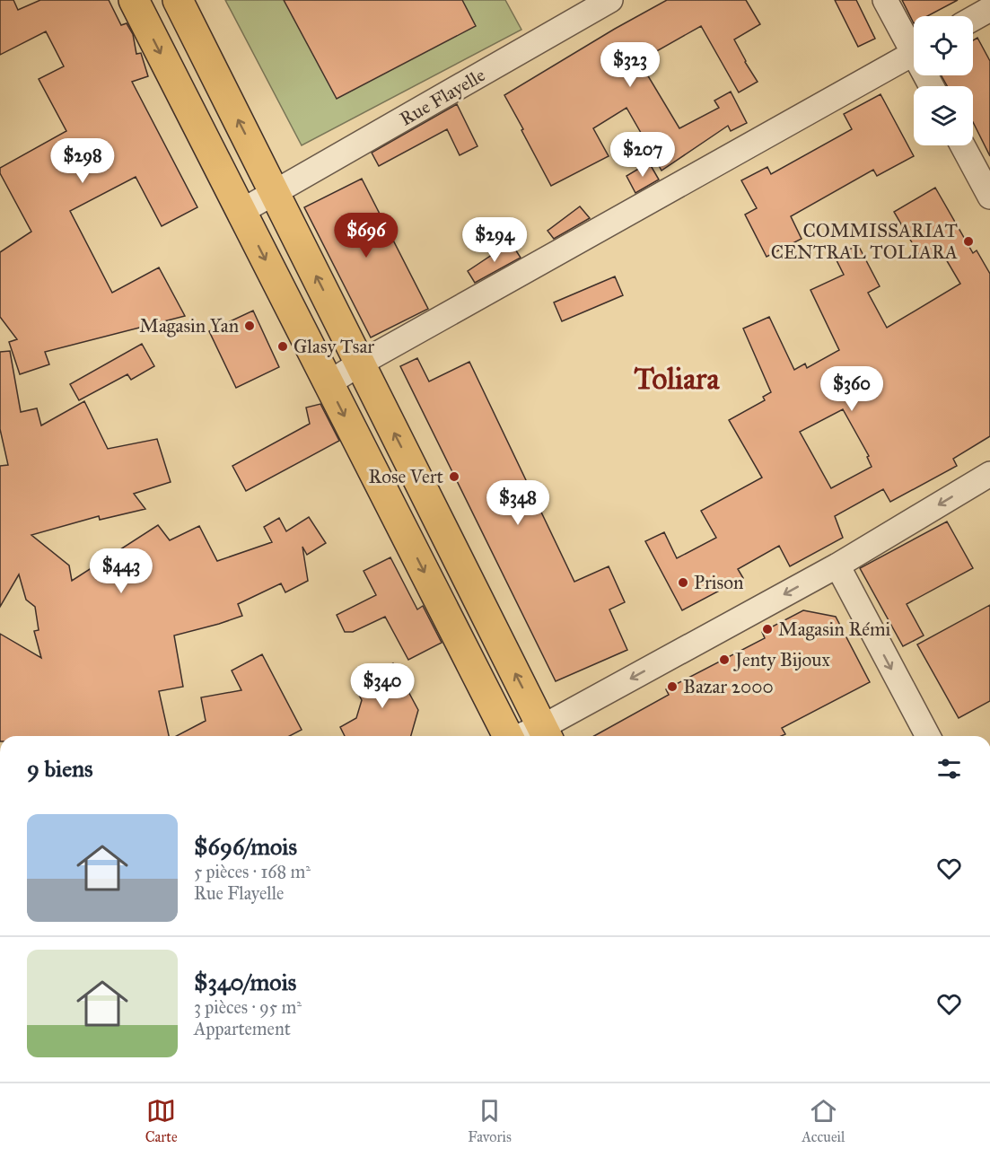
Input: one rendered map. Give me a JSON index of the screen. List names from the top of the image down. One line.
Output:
{"streets":{"street":["Rue Flayelle"]},"districts":["Toliara"],"places":["COMMISSARIAT CENTRAL TOLIARA","Magasin Yan","Glasy Tsar","Rose Vert","Prison","Magasin Rémi","Jenty Bijoux","Bazar 2000"],"page":{"price":["$323","$207","$298","$696","$294","$360","$348","$443","$340"],"heading":"9 biens","list":[{"name":"$696/mois","note":"5 pièces · 168 m² · Rue Flayelle"},{"name":"$340/mois","note":"3 pièces · 95 m² · Appartement"}],"tabs":["Carte","Favoris","Accueil"]}}
